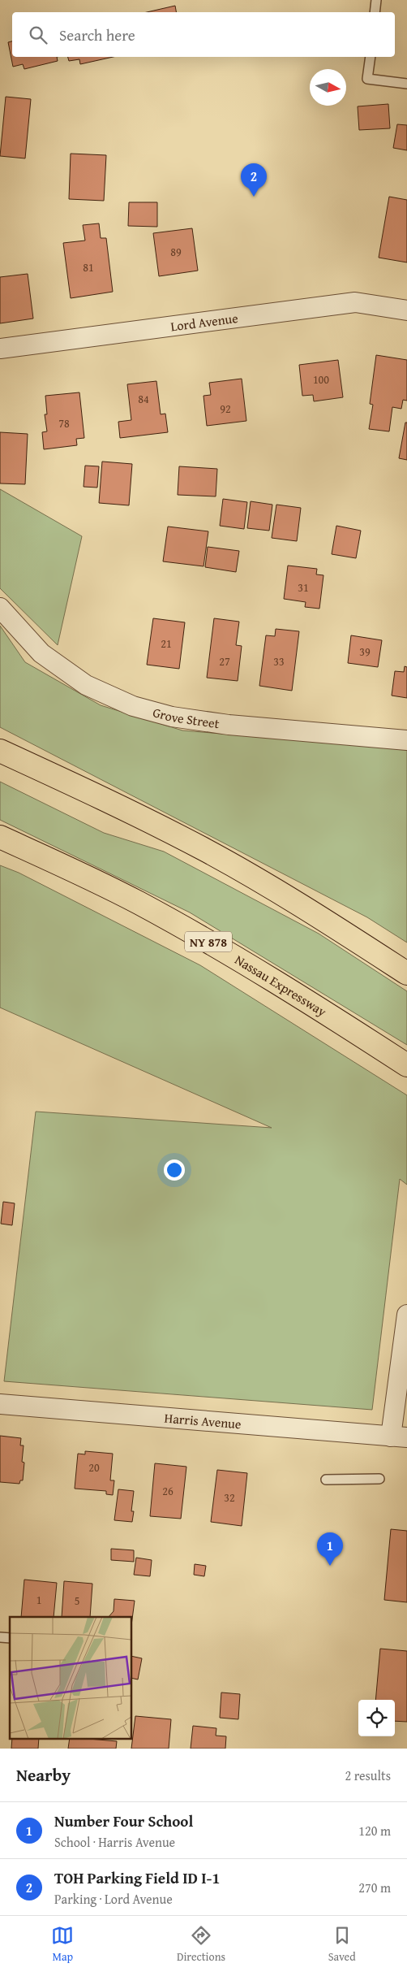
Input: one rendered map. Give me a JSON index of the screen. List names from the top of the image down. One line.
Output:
{"streets":{"highway":["NY 878","Nassau Expressway"],"street":["Lord Avenue","Grove Street","Harris Avenue"]},"house_numbers":["89","81","100","84","92","78","31","21","39","27","33","20","26","32","1","5"],"north":"right","page":{"search":"Search here","pins":["2","1"],"heading":["Nearby","2 results"],"list":[{"mark":"1","name":"Number Four School","note":"School · Harris Avenue","value":"120 m"},{"mark":"2","name":"TOH Parking Field ID I-1","note":"Parking · Lord Avenue","value":"270 m"}],"nav":["Map","Directions","Saved"]}}
